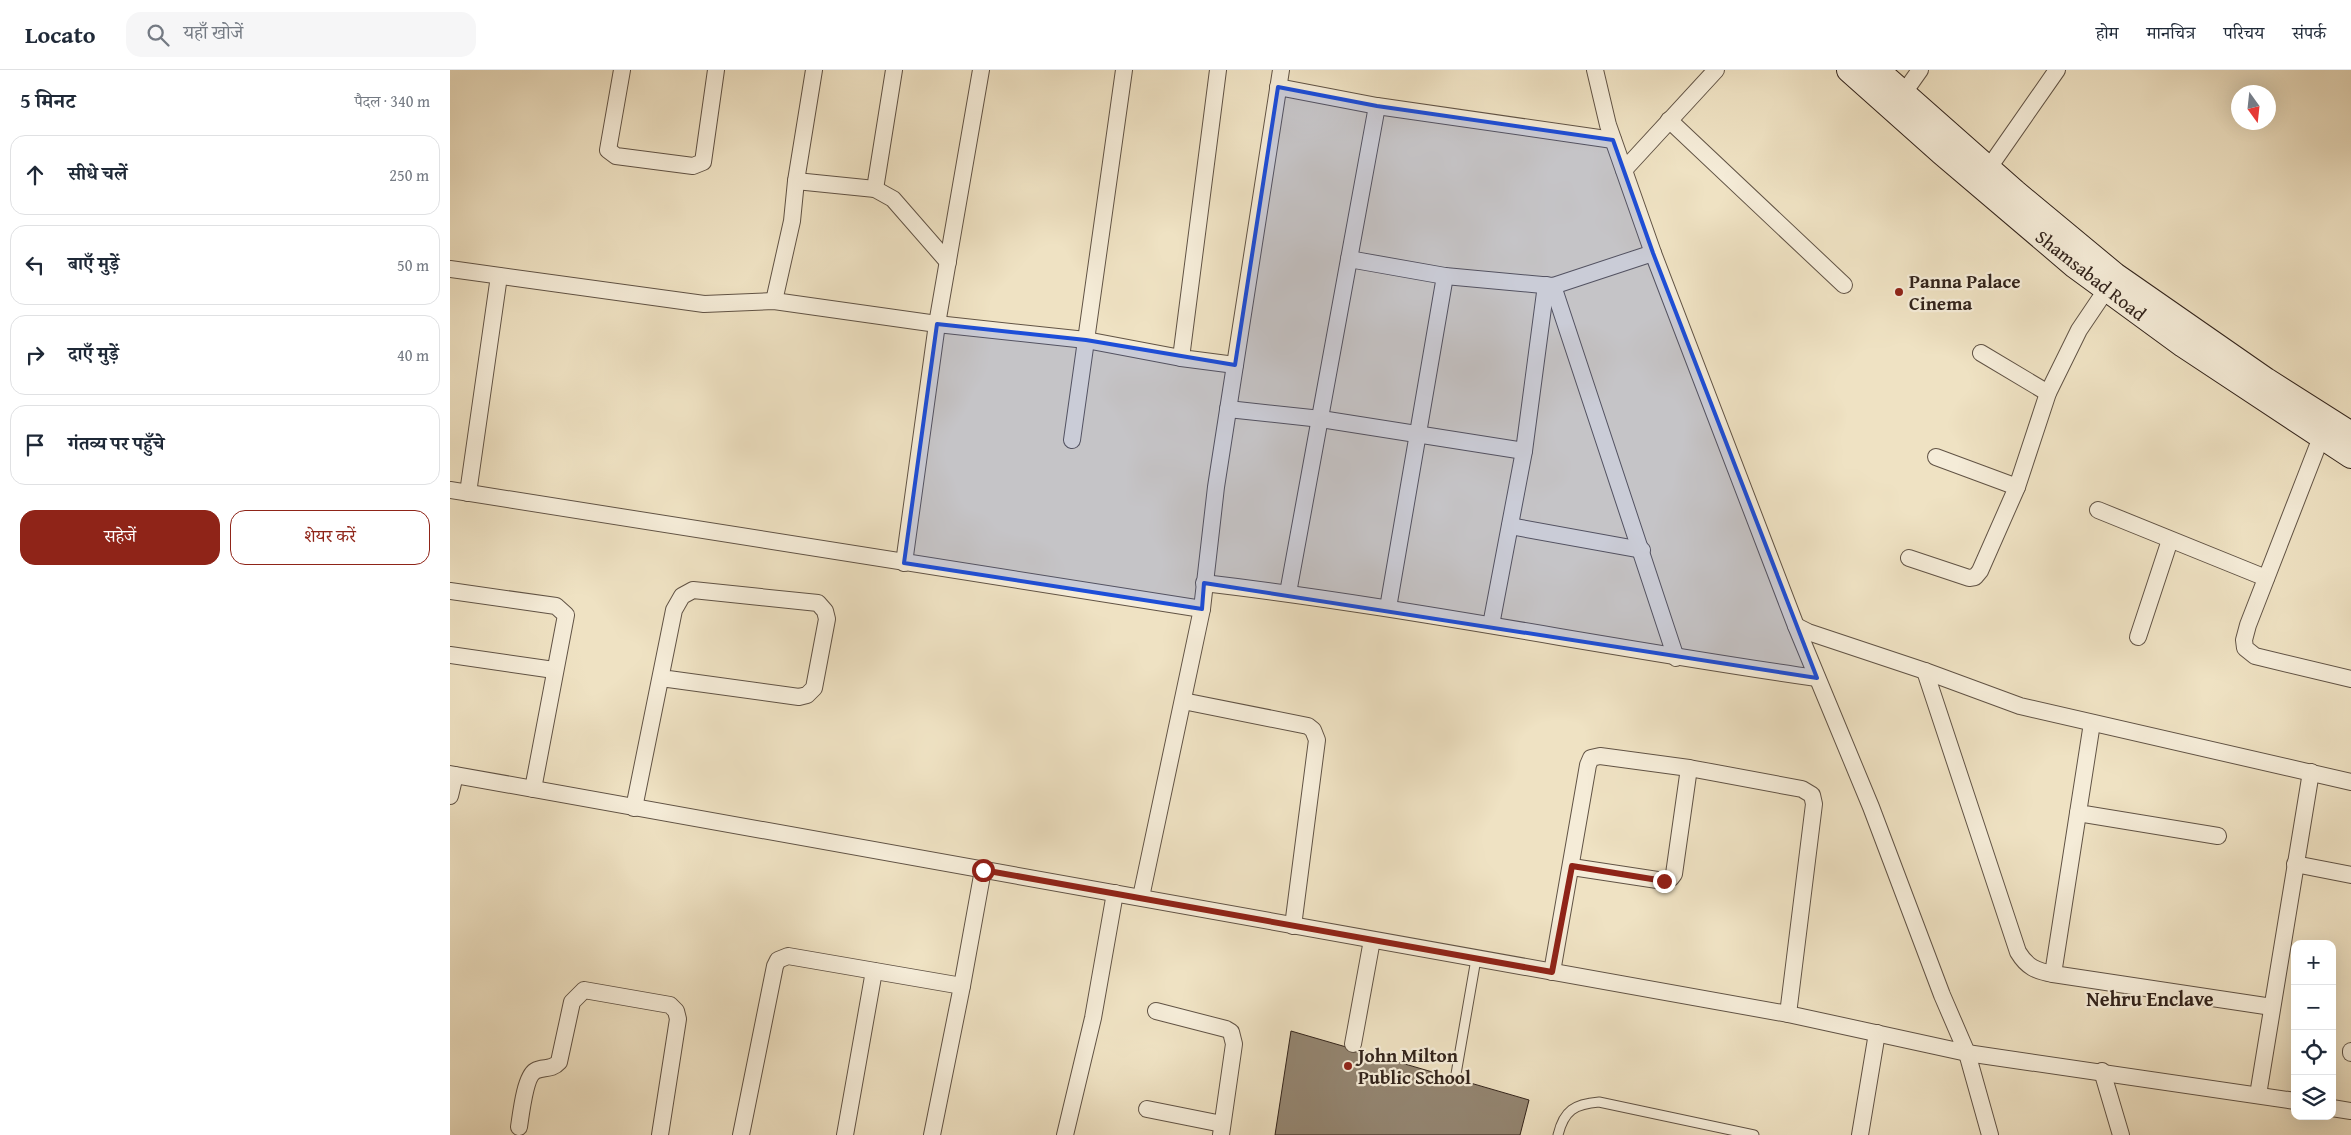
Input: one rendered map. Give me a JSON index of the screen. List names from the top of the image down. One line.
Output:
{"streets":{"main road":["Shamsabad Road"]},"districts":["Nehru Enclave"],"places":["Panna Palace Cinema","John Milton Public School"],"north":"bottom","page":{"header":"Locato","search":"यहाँ खोजें","nav":["होम","मानचित्र","परिचय","संपर्क"],"heading":["5 मिनट","पैदल · 340 m"],"list":[["सीधे चलें","250 m"],["बाएँ मुड़ें","50 m"],["दाएँ मुड़ें","40 m"],"गंतव्य पर पहुँचे"],"buttons":["सहेजें","शेयर करें"],"map_buttons":["+","−"]}}
